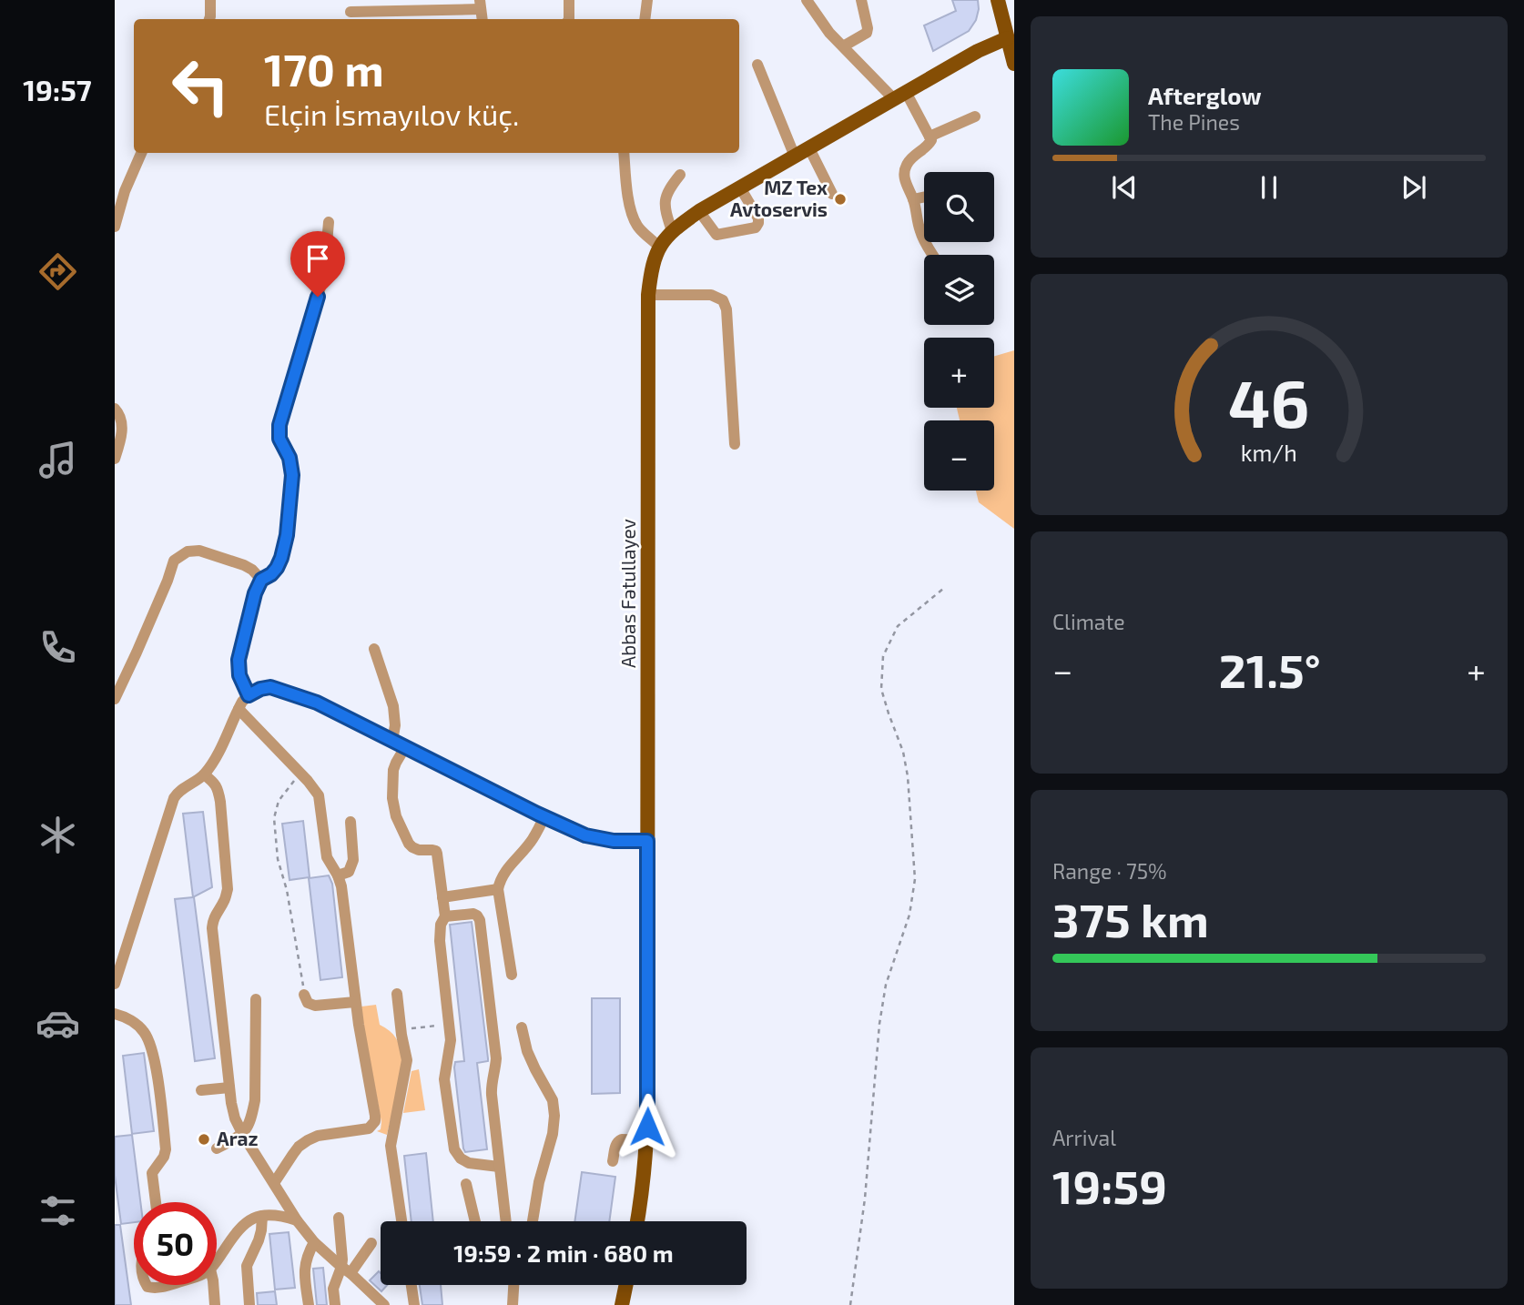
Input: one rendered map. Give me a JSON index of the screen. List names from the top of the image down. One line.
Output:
{"streets":{"main road":["Abbas Fətullayev"]},"places":["MZ Tex Avtoservis","Araz"],"page":{"tabs":"19:57","turn":["170 m","Elçin İsmayılov küç."],"song":["Afterglow","The Pines"],"map_buttons":["+","−"],"tile":["Climate",["Range · 75%","375 km"],["Arrival","19:59"]],"heat":["−","21.5°","+"],"limit":"50","trip":"19:59 · 2 min · 680 m","gauge":["46","km/h"]}}
